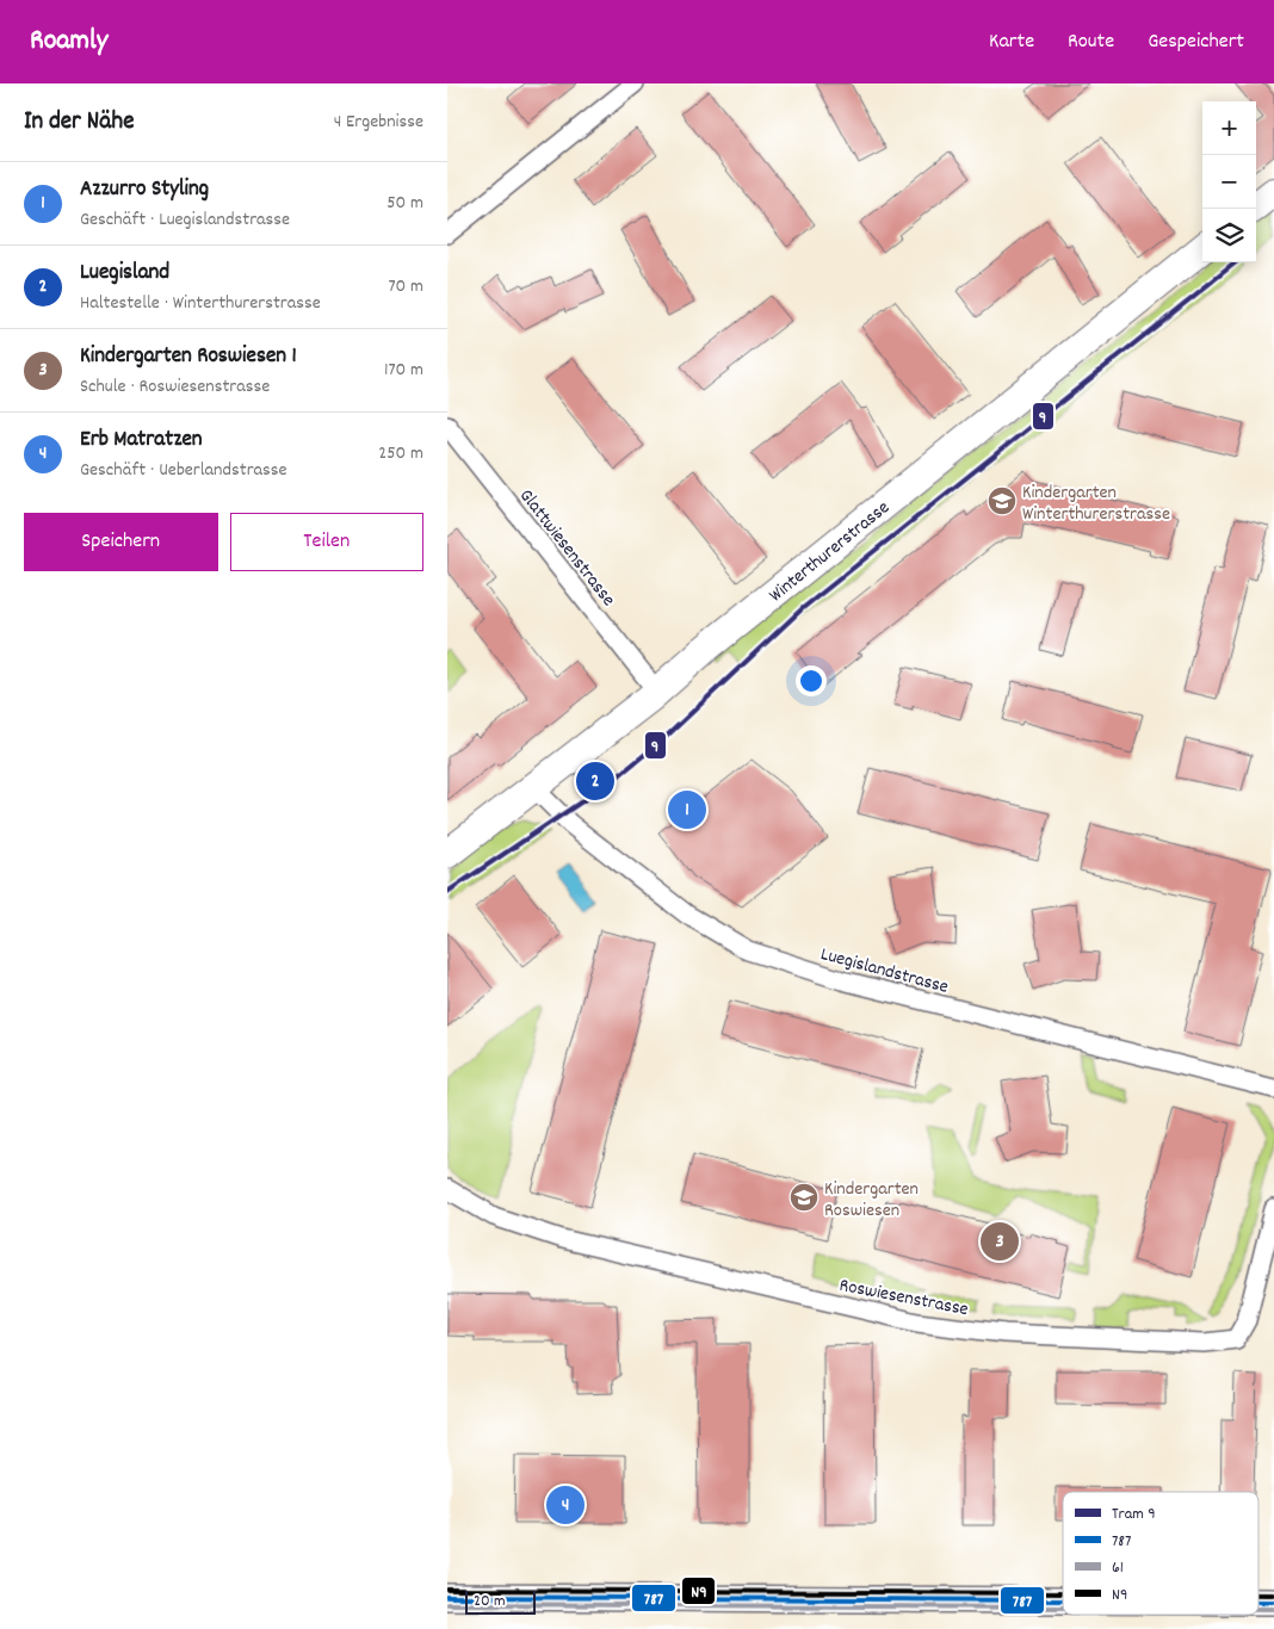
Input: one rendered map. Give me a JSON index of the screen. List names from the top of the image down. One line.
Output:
{"streets":{"main road":["Winterthurerstrasse"],"street":["Glattwiesenstrasse","Luegislandstrasse","Roswiesenstrasse"]},"crossings":[["Glattwiesenstrasse","Winterthurerstrasse"],["Winterthurerstrasse","Luegislandstrasse"]],"places":{"school or university":["Kindergarten Winterthurerstrasse","Kindergarten Roswiesen"]},"lines":["tram line 9","transit line N9","transit line 787","transit line 61"],"legend":["Tram 9","787","61","N9"],"scale_bar":"20 m","page":{"header":"Roamly","nav":["Karte","Route","Gespeichert"],"heading":["In der Nähe","4 Ergebnisse"],"map_buttons":["+","−"],"list":[{"mark":"1","name":"Azzurro Styling","note":"Geschäft · Luegislandstrasse","value":"50 m"},{"mark":"2","name":"Luegisland","note":"Haltestelle · Winterthurerstrasse","value":"70 m"},{"mark":"3","name":"Kindergarten Roswiesen 1","note":"Schule · Roswiesenstrasse","value":"170 m"},{"mark":"4","name":"Erb Matratzen","note":"Geschäft · Ueberlandstrasse","value":"250 m"}],"buttons":["Speichern","Teilen"],"pins":["2","1","3","4"],"scale":"20 m"}}
